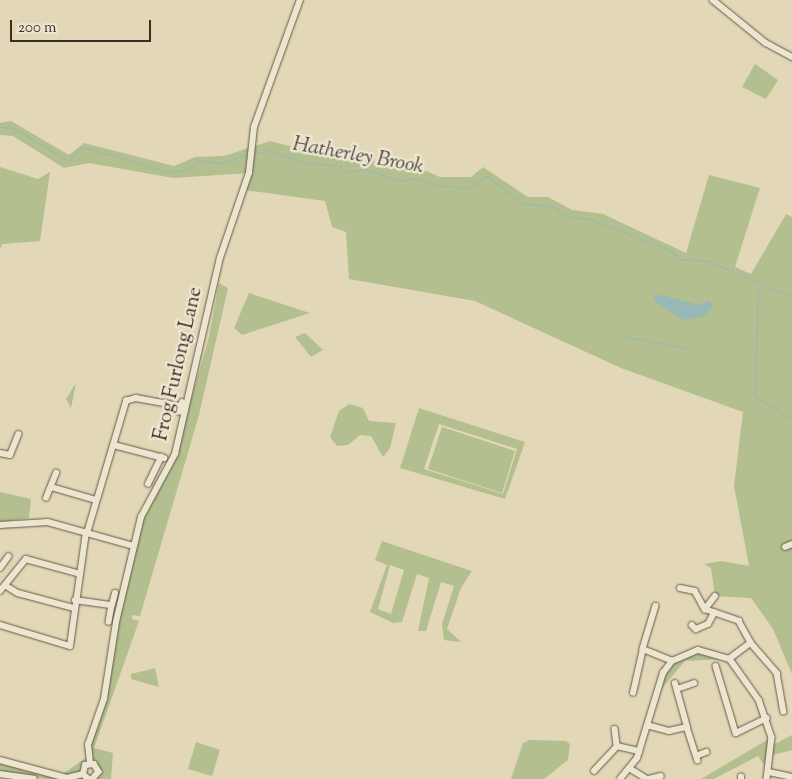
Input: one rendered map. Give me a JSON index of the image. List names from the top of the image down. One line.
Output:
{"streets":{"street":["Frog Furlong Lane"]},"water":["Hatherley Brook"],"scale_bar":"200 m"}
